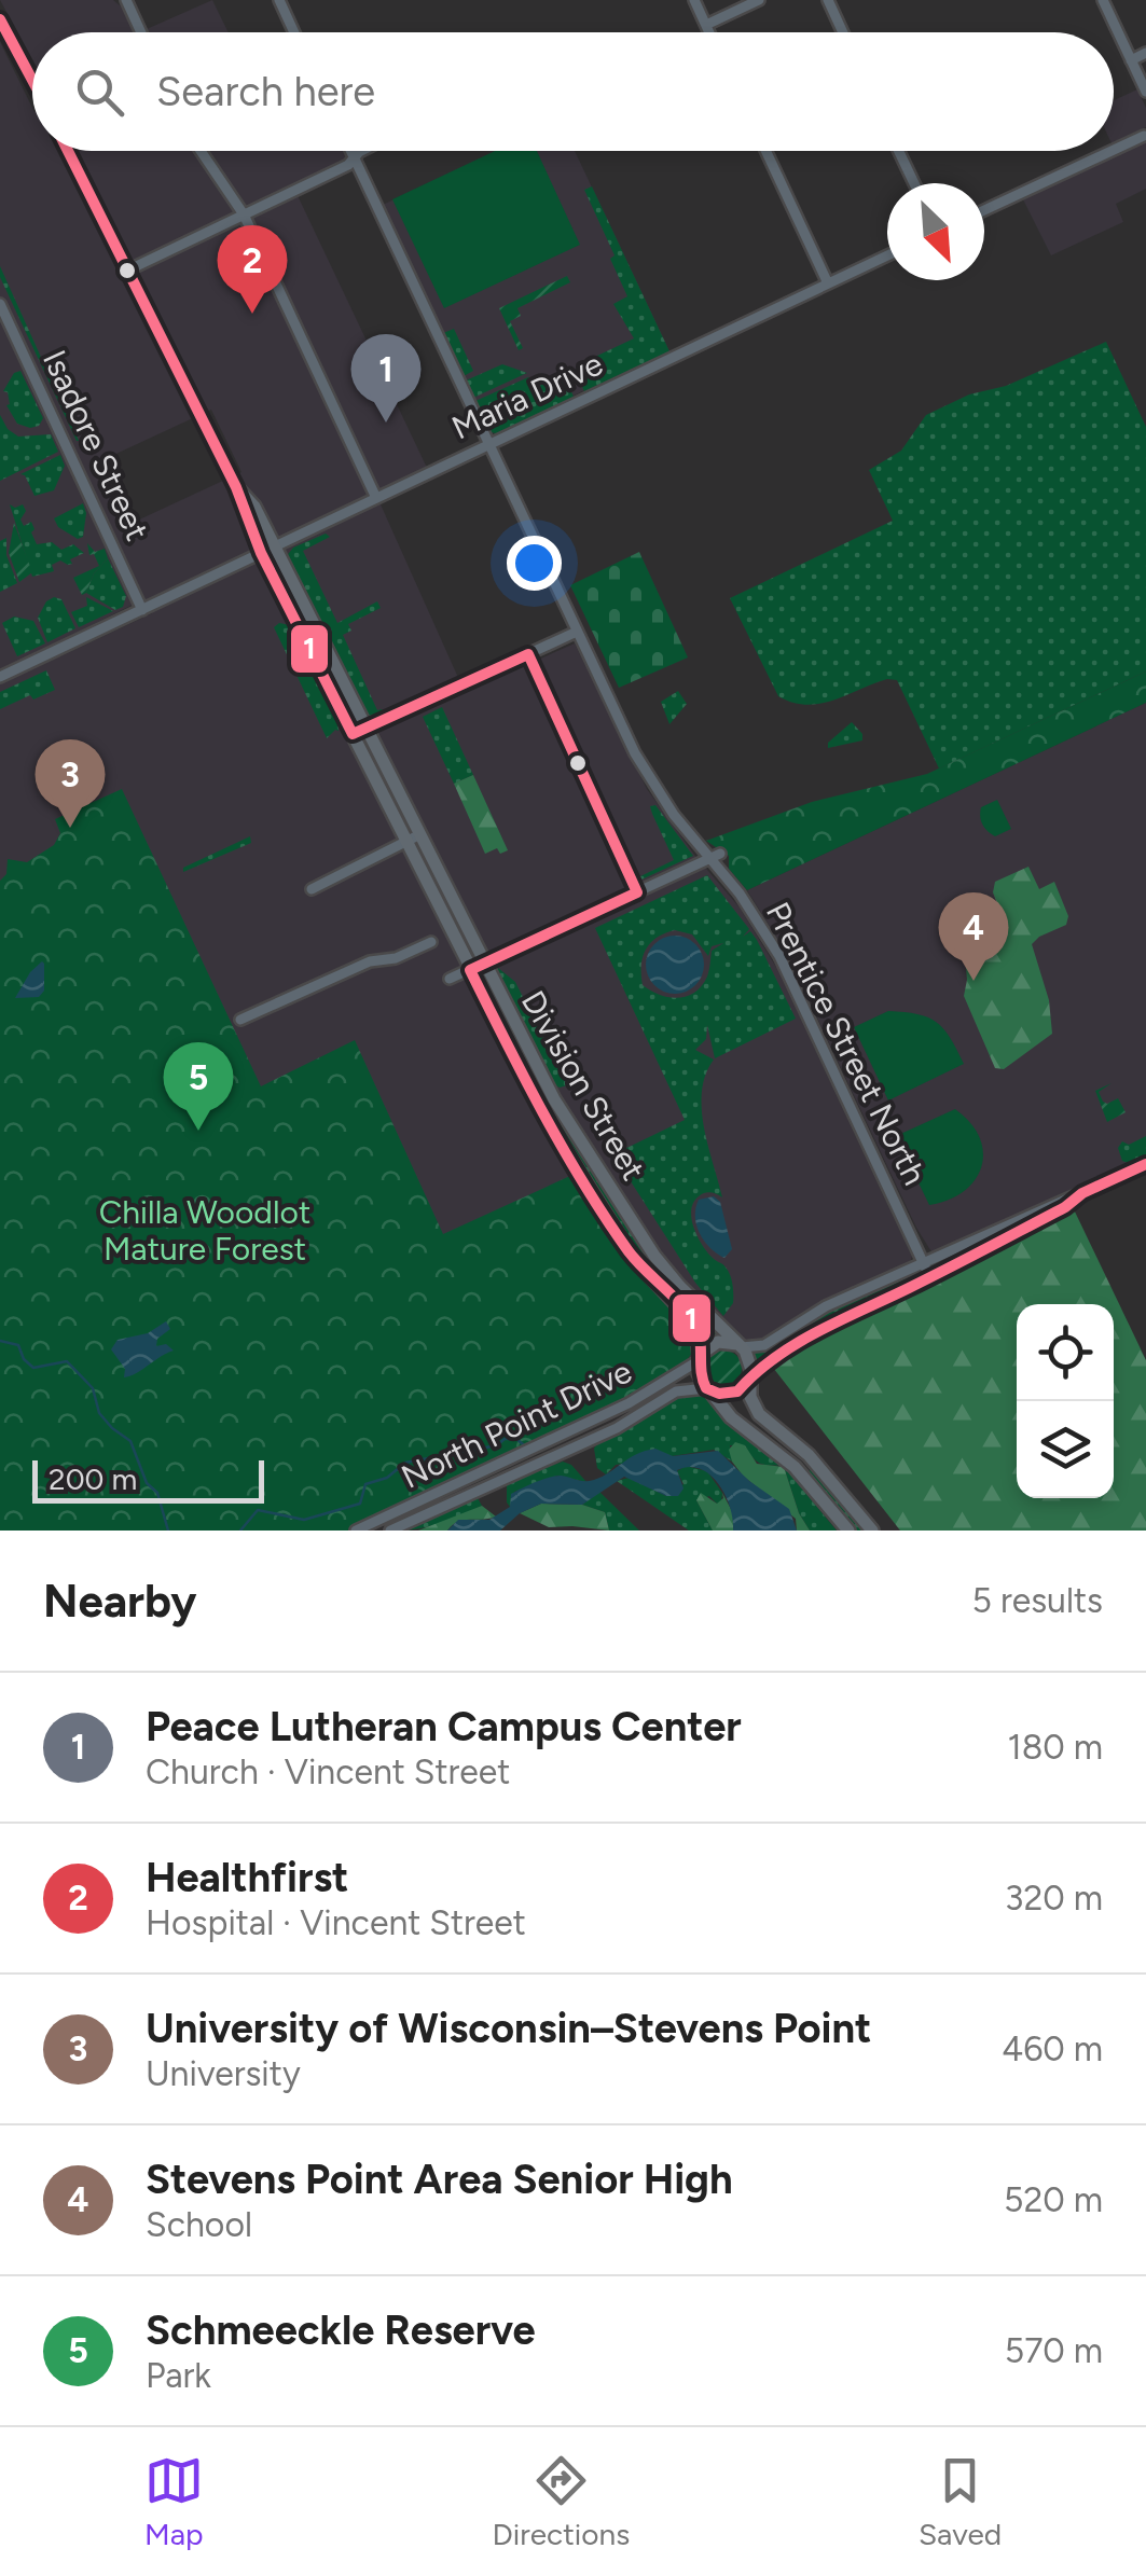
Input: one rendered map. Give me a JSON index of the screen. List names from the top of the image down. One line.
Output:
{"streets":{"main road":["Division Street"],"street":["Maria Drive","Isadore Street","Prentice Street North","North Point Drive"]},"crossings":[["Maria Drive","Isadore Street"],["Maria Drive","Prentice Street North"],["Maria Drive","Division Street"],["Division Street","North Point Drive"]],"parks":["Chilla Woodlot Mature Forest"],"lines":["transit line 1"],"scale_bar":"200 m","north":"bottom right","page":{"search":"Search here","pins":["2","1","3","4","5"],"scale":"200 m","heading":["Nearby","5 results"],"list":[{"mark":"1","name":"Peace Lutheran Campus Center","note":"Church · Vincent Street","value":"180 m"},{"mark":"2","name":"Healthfirst","note":"Hospital · Vincent Street","value":"320 m"},{"mark":"3","name":"University of Wisconsin–Stevens Point","note":"University","value":"460 m"},{"mark":"4","name":"Stevens Point Area Senior High","note":"School","value":"520 m"},{"mark":"5","name":"Schmeeckle Reserve","note":"Park","value":"570 m"}],"nav":["Map","Directions","Saved"]}}
